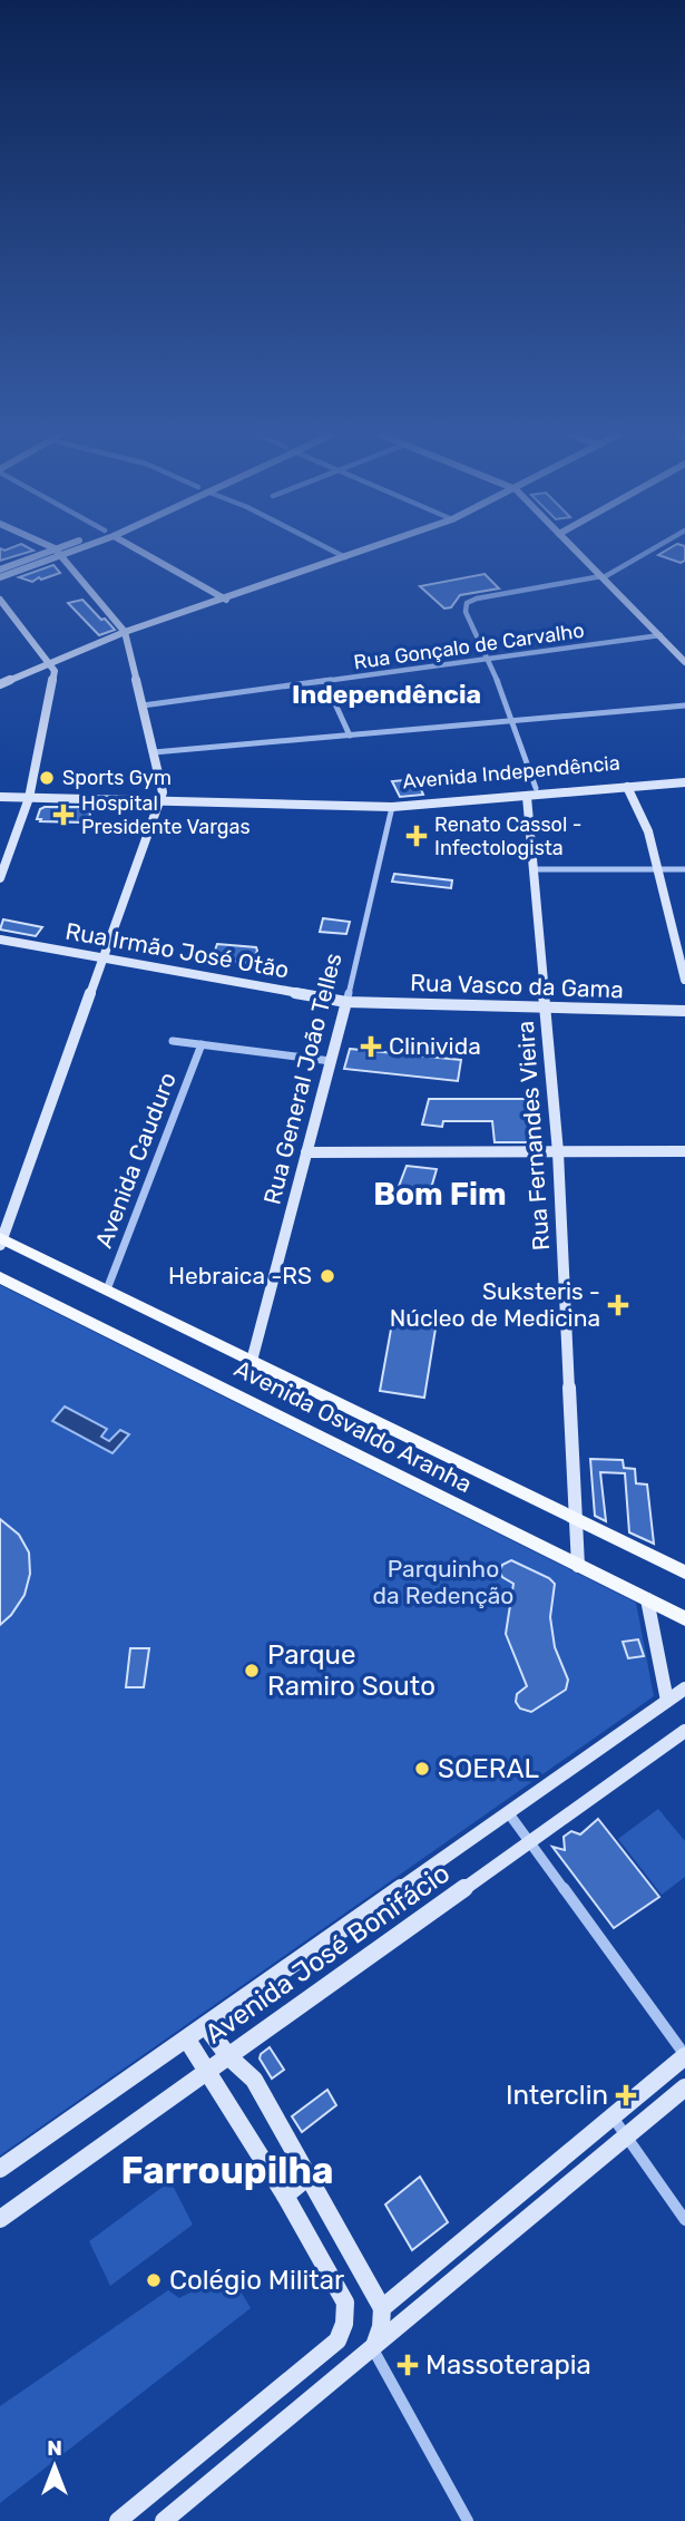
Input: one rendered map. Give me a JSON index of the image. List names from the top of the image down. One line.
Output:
{"streets":{"main road":["Avenida Osvaldo Aranha"],"street":["Rua Gonçalo de Carvalho","Avenida Independência","Rua Irmão José Otão","Rua Vasco da Gama","Rua General João Telles","Rua Fernandes Vieira","Avenida Cauduro","Avenida José Bonifácio"]},"crossings":[["Avenida Independência","Rua General João Telles"],["Avenida Independência","Rua Fernandes Vieira"],["Rua Irmão José Otão","Rua Vasco da Gama"],["Rua Irmão José Otão","Rua General João Telles"],["Rua Vasco da Gama","Rua General João Telles"],["Rua Vasco da Gama","Rua Fernandes Vieira"],["Rua General João Telles","Avenida Cauduro"],["Rua General João Telles","Avenida Osvaldo Aranha"],["Rua Fernandes Vieira","Avenida Osvaldo Aranha"],["Avenida Cauduro","Avenida Osvaldo Aranha"]],"districts":["Independência","Bom Fim","Farroupilha"],"parks":["Parquinho da Redenção"],"places":{"other":["Sports Gym","Hebraica -RS","Parque Ramiro Souto","SOERAL","Colégio Militar"],"health":["Hospital Presidente Vargas","Renato Cassol - Infectologista","Clinivida","Suksteris - Núcleo de Medicina","Interclin","Massoterapia"]},"north":"top"}
